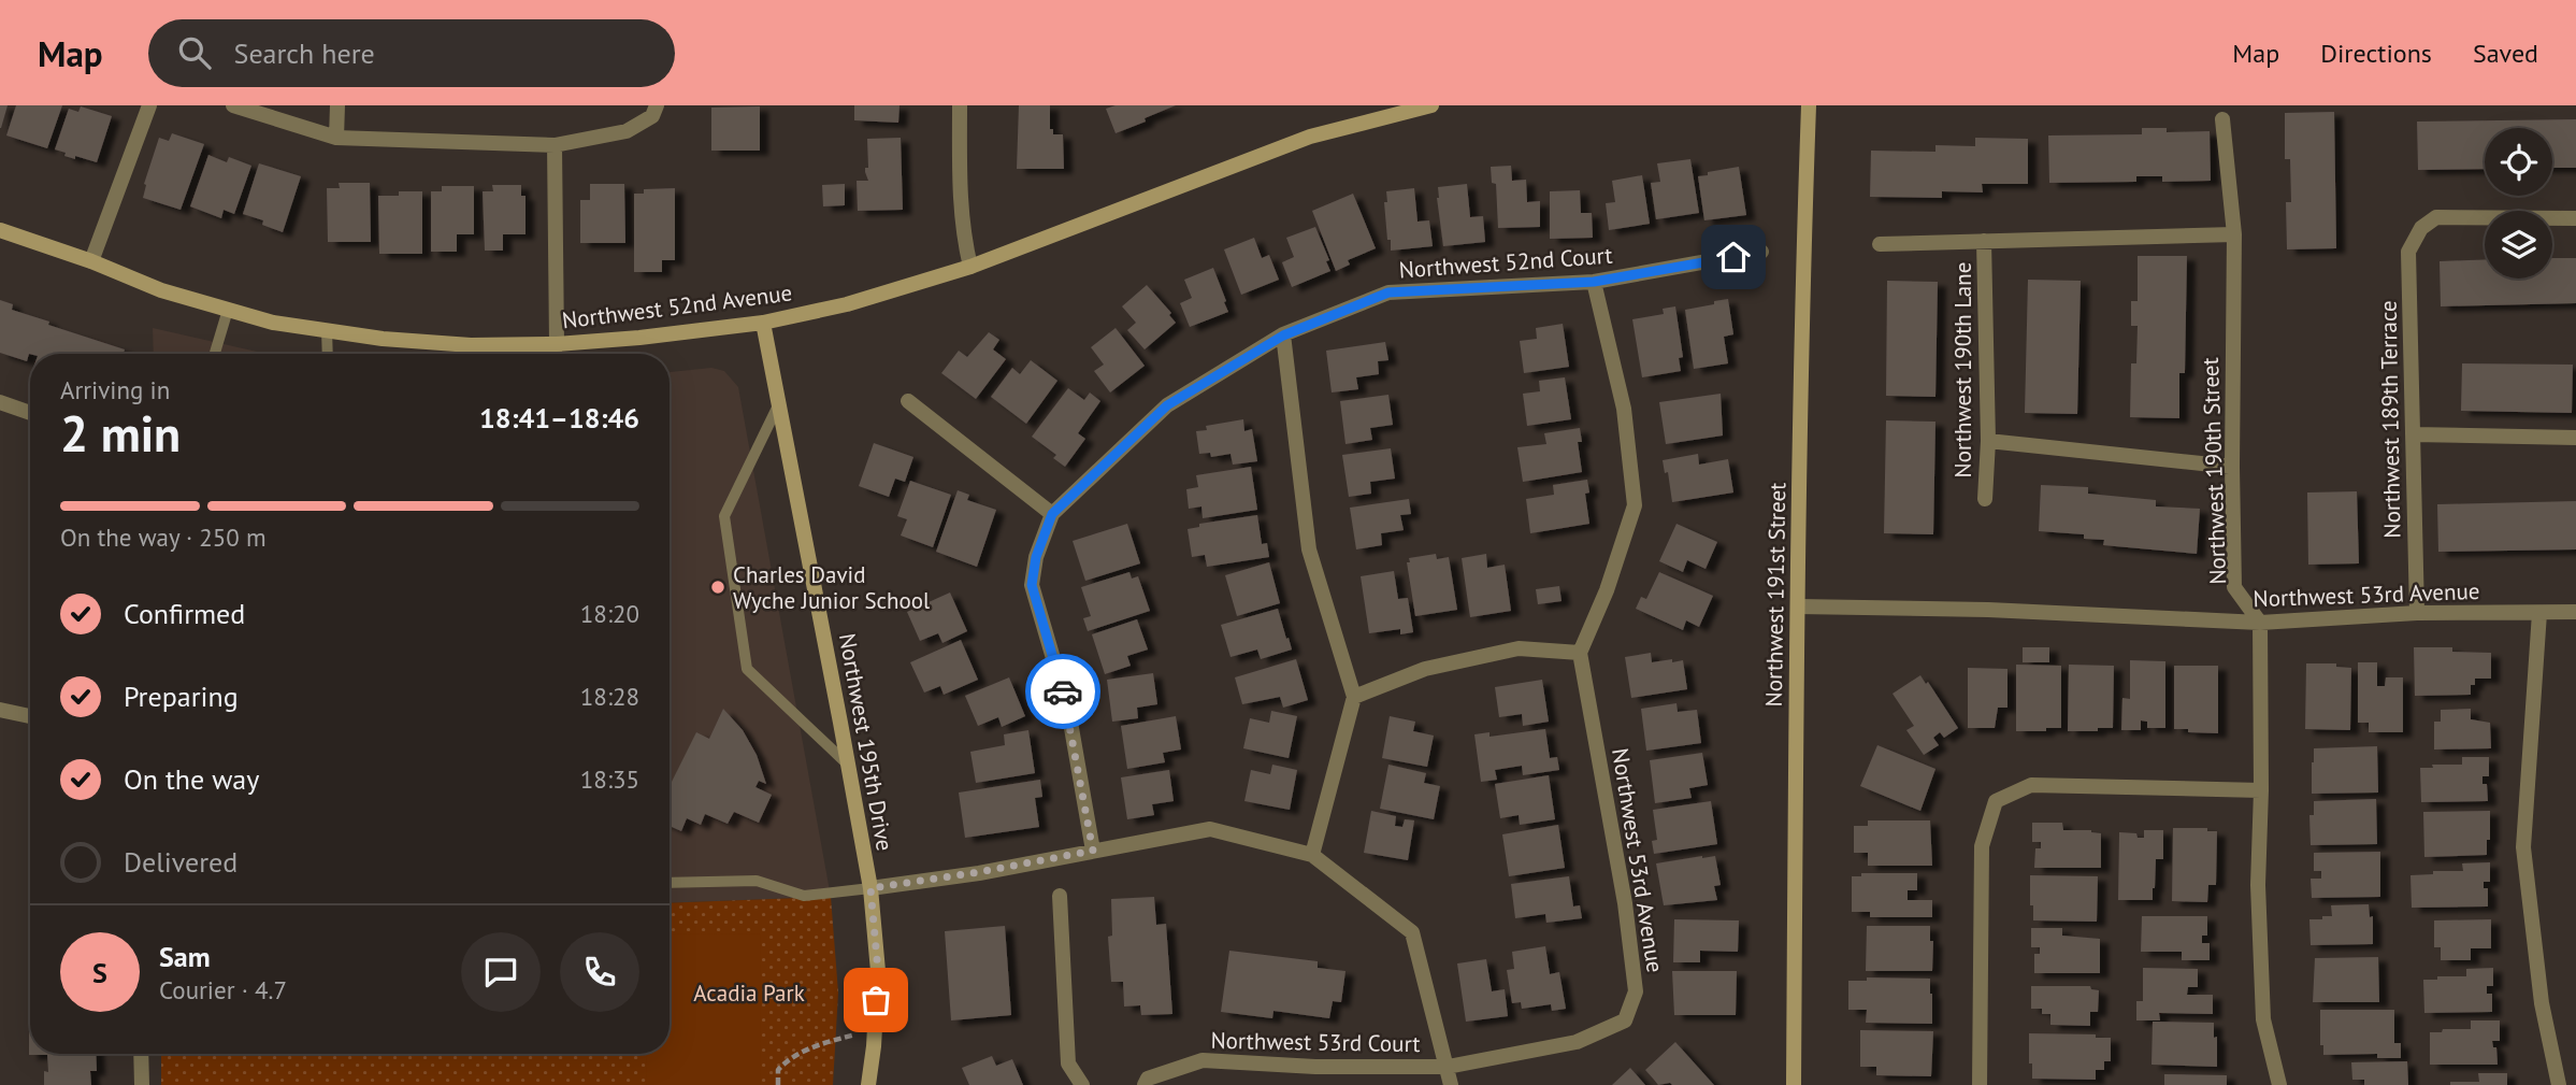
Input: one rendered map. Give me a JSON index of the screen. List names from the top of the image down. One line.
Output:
{"streets":{"street":["Northwest 52nd Court","Northwest 52nd Avenue","Northwest 190th Lane","Northwest 189th Terrace","Northwest 190th Street","Northwest 191st Street","Northwest 53rd Avenue","Northwest 195th Drive","Northwest 53rd Court"]},"crossings":[["Northwest 52nd Avenue","Northwest 195th Drive"],["Northwest 189th Terrace","Northwest 53rd Avenue"],["Northwest 190th Street","Northwest 53rd Avenue"],["Northwest 191st Street","Northwest 53rd Avenue"],["Northwest 53rd Avenue","Northwest 53rd Court"]],"parks":["Acadia Park"],"places":["Charles David Wyche Junior School"],"page":{"header":"Map","search":"Search here","nav":["Map","Directions","Saved"],"heading":["2 min","Arriving in","18:41–18:46"],"panel":["Sam","Courier · 4.7"],"bar":"On the way · 250 m","list":[["Confirmed","18:20"],["Preparing","18:28"],["On the way","18:35"],"Delivered"],"round":"S"}}
